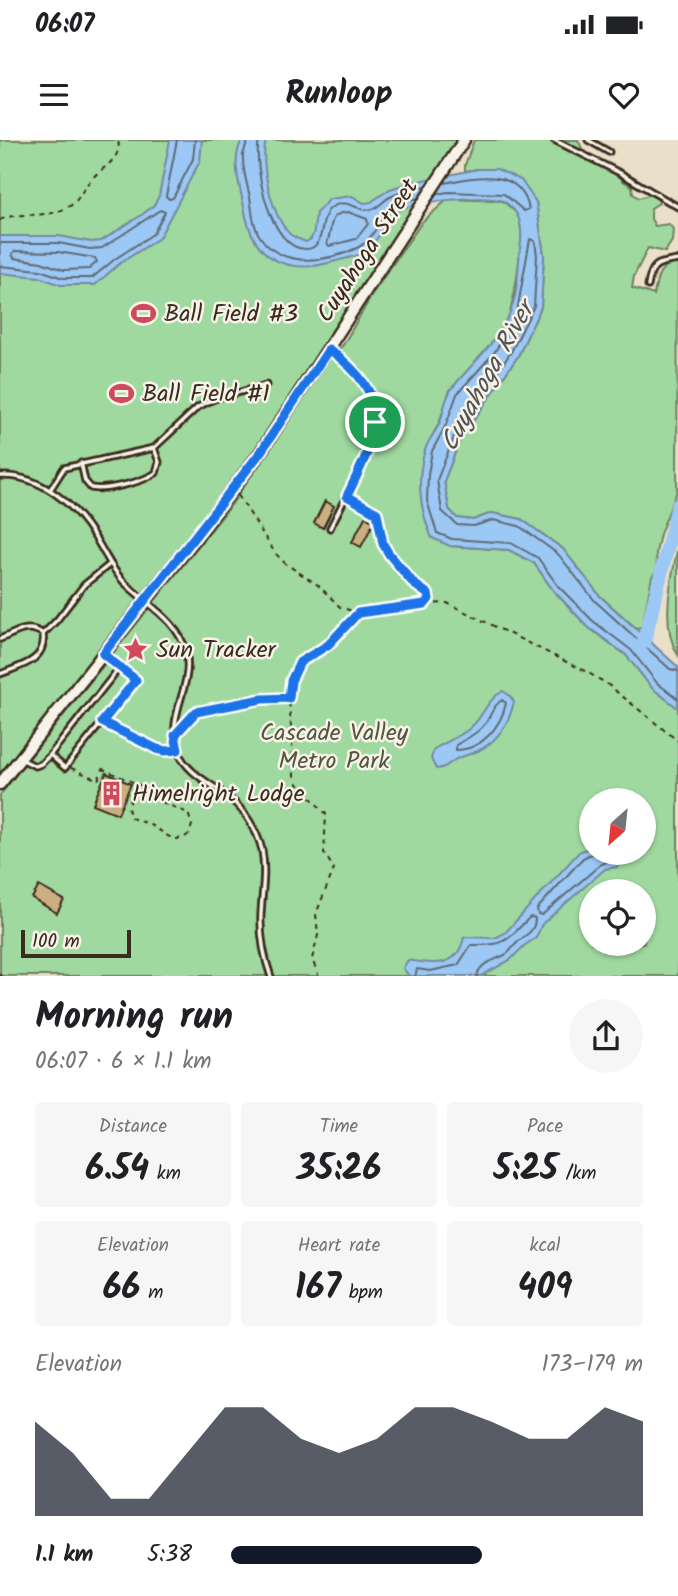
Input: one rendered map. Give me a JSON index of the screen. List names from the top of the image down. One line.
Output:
{"streets":{"street":["Cuyahoga Street"]},"water":["Cuyahoga River"],"parks":["Cascade Valley Metro Park"],"places":{"sports":["Ball Field #3","Ball Field #1"],"place":["Sun Tracker"],"building":["Himelright Lodge"]},"scale_bar":"100 m","north":"bottom left","page":{"status":"06:07","header":"Runloop","scale":"100 m","heading":["Morning run","06:07 · 6 × 1.1 km"],"stats":[["Distance","6.54 km"],["Time","35:26"],["Pace","5:25 /km"],["Elevation","66 m"],["Heart rate","167 bpm"],["kcal","409"]],"chart":["Elevation","173–179 m"],"list":[{"name":"1.1 km","note":"5:38"}]}}
